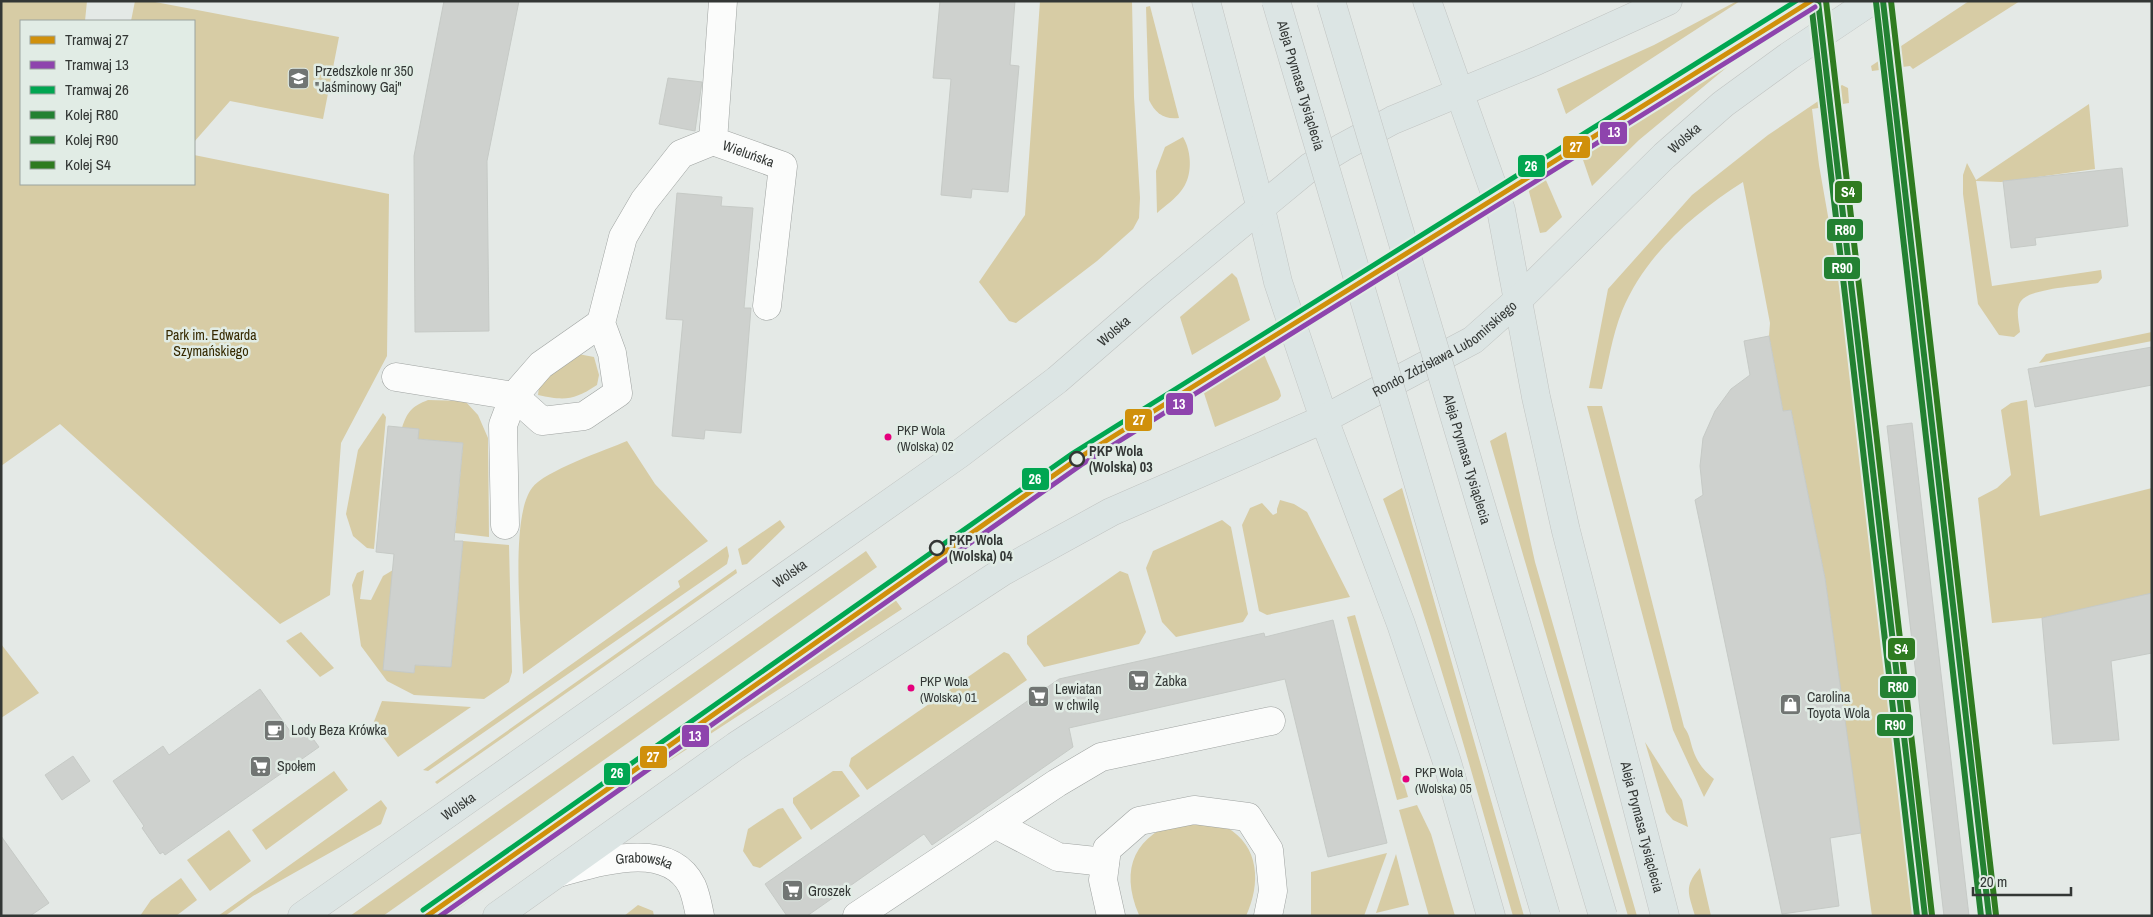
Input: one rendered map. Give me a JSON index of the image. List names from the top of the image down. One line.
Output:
{"streets":{"main road":["Aleja Prymasa Tysiąclecia","Wolska","Rondo Zdzisława Lubomirskiego"],"street":["Wieluńska","Grabowska"]},"crossings":[["Aleja Prymasa Tysiąclecia","Wolska"],["Aleja Prymasa Tysiąclecia","Rondo Zdzisława Lubomirskiego"],["Wolska","Rondo Zdzisława Lubomirskiego"]],"parks":["Park im. Edwarda Szymańskiego"],"places":{"school or university":["Przedszkole nr 350 \"Jaśminowy Gaj\""],"other":["PKP Wola (Wolska) 02","PKP Wola (Wolska) 03","PKP Wola (Wolska) 04","PKP Wola (Wolska) 01","PKP Wola (Wolska) 05"],"supermarket":["Żabka","Lewiatan w chwilę","Społem","Groszek"],"shop":["Carolina Toyota Wola"],"cafe":["Lody Beza Krówka"]},"lines":["tram line 27","tram line 26","rail line R80","rail line S4","rail line R90","tram line 13"],"legend":["Tramwaj 27","Tramwaj 13","Tramwaj 26","Kolej R80","Kolej R90","Kolej S4"],"scale_bar":"20 m"}
